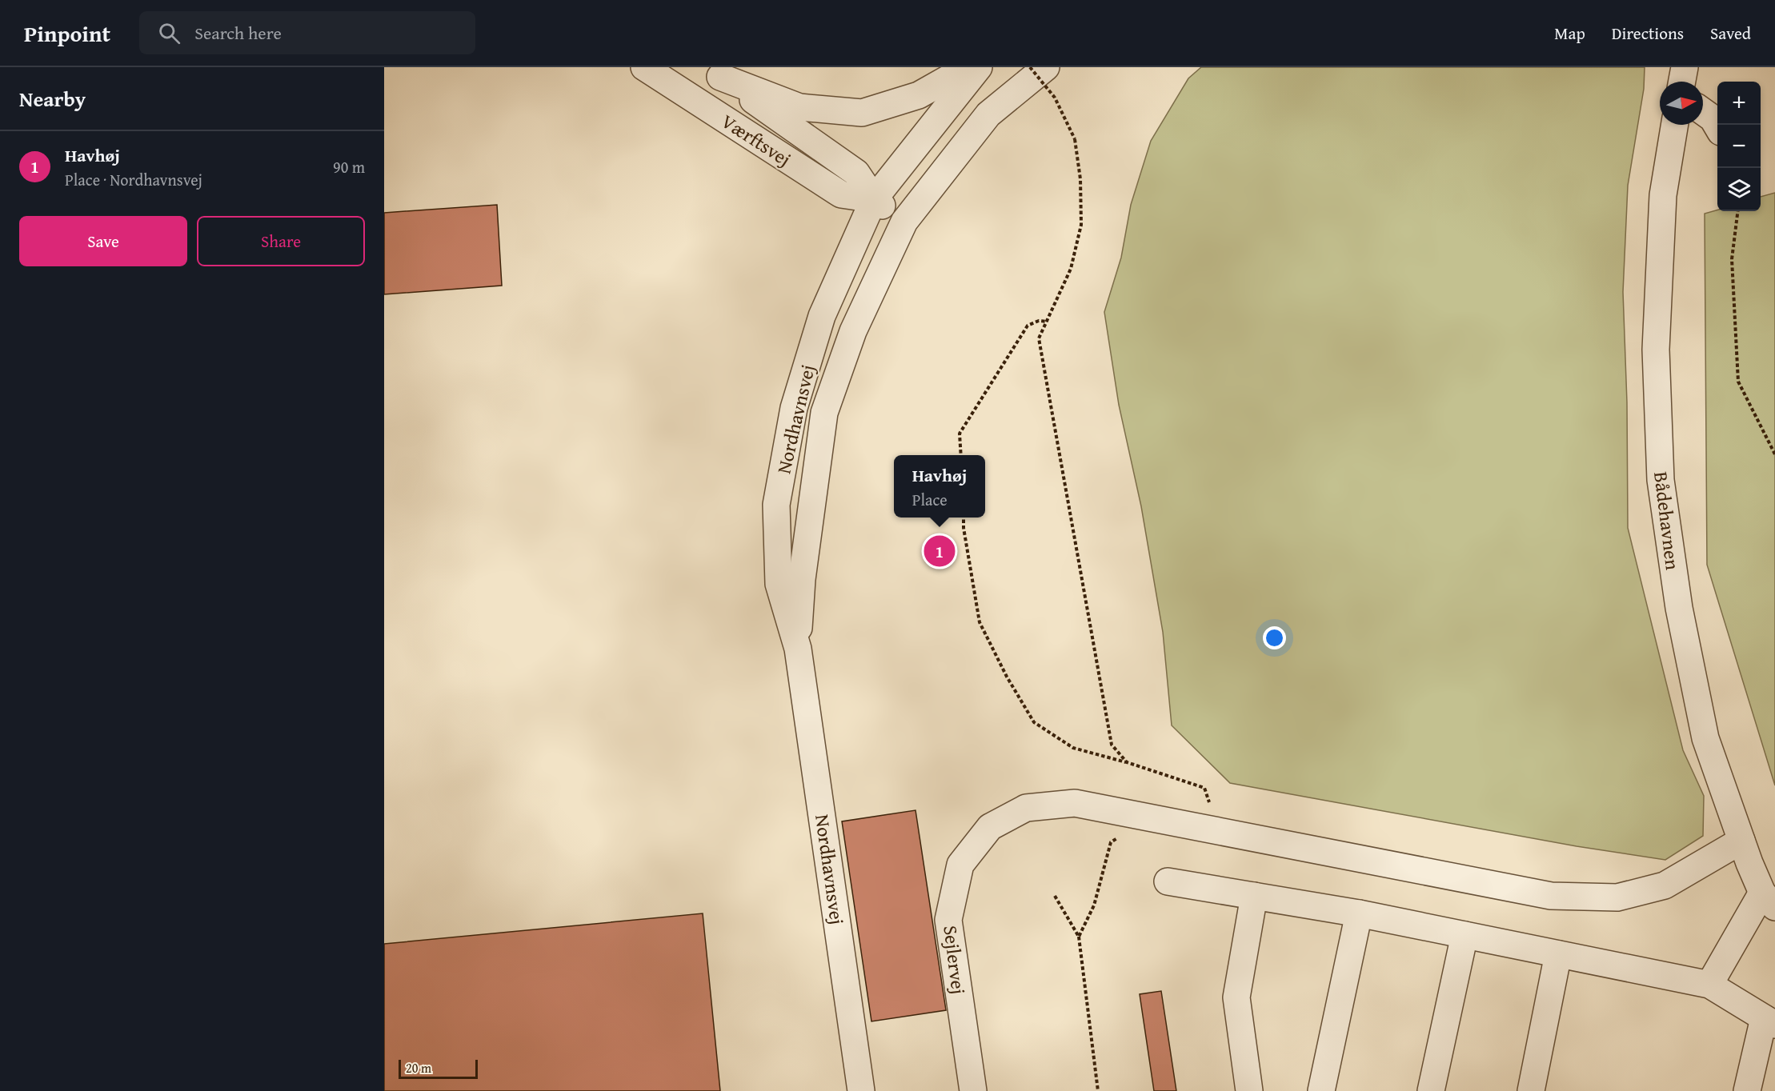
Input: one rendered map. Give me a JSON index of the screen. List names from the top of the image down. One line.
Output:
{"streets":{"street":["Værftsvej","Nordhavnsvej","Bådehavnen","Sejlervej"]},"crossings":[["Værftsvej","Nordhavnsvej"],["Bådehavnen","Sejlervej"]],"scale_bar":"20 m","north":"right","page":{"header":"Pinpoint","search":"Search here","nav":["Map","Directions","Saved"],"heading":"Nearby","map_buttons":["+","−"],"list":[{"mark":"1","name":"Havhøj","note":"Place · Nordhavnsvej","value":"90 m"}],"buttons":["Save","Share"],"popup":["Havhøj","Place"],"pins":"1","scale":"20 m"}}
